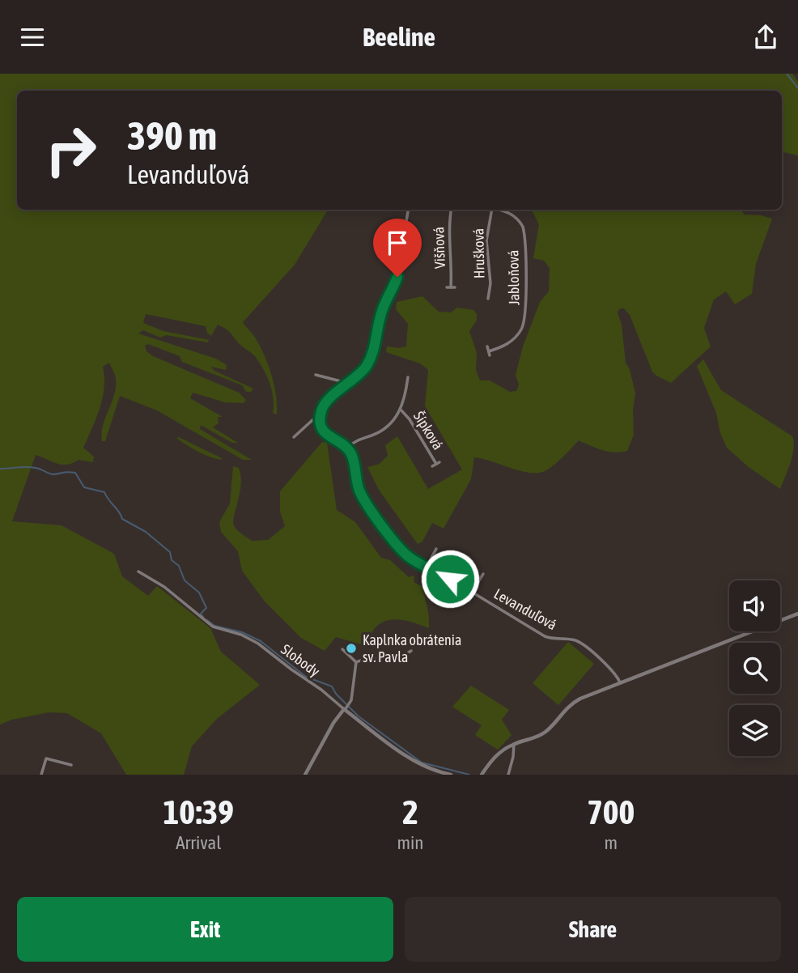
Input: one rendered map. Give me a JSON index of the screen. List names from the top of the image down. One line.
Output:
{"streets":{"street":["Višňová","Hrušková","Jabloňová","Šípková","Levanduľová","Slobody"]},"crossings":[["Šípková","Levanduľová"]],"places":["Kaplnka obrátenia sv. Pavla"],"page":{"header":"Beeline","turn":["390 m","Levanduľová"],"eta":["10:39","Arrival","2","min","700","m"],"buttons":["Exit","Share"]}}
